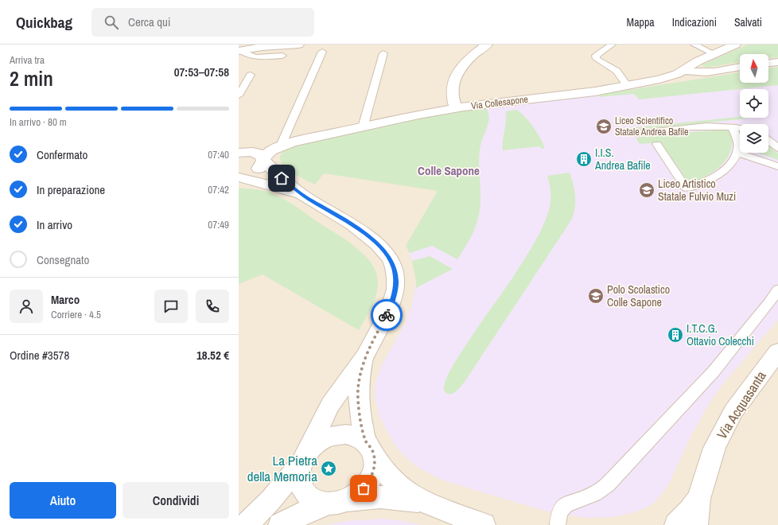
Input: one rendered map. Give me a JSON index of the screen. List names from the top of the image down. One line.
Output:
{"streets":{"street":["Via Collesapone","Via Acquasanta"]},"districts":["Colle Sapone"],"places":{"school or university":["Liceo Scientifico Statale Andrea Bafile","Liceo Artistico Statale Fulvio Muzi","Polo Scolastico Colle Sapone"],"building":["I.I.S. Andrea Bafile","I.T.C.G. Ottavio Colecchi"],"place":["La Pietra della Memoria"]},"north":"top","page":{"header":"Quickbag","search":"Cerca qui","nav":["Mappa","Indicazioni","Salvati"],"heading":["2 min","Arriva tra","07:53–07:58"],"panel":["Marco","Corriere · 4.5","Ordine #3578","18.52 €"],"bar":"In arrivo · 80 m","list":[["Confermato","07:40"],["In preparazione","07:42"],["In arrivo","07:49"],"Consegnato"],"buttons":["Aiuto","Condividi"]}}
